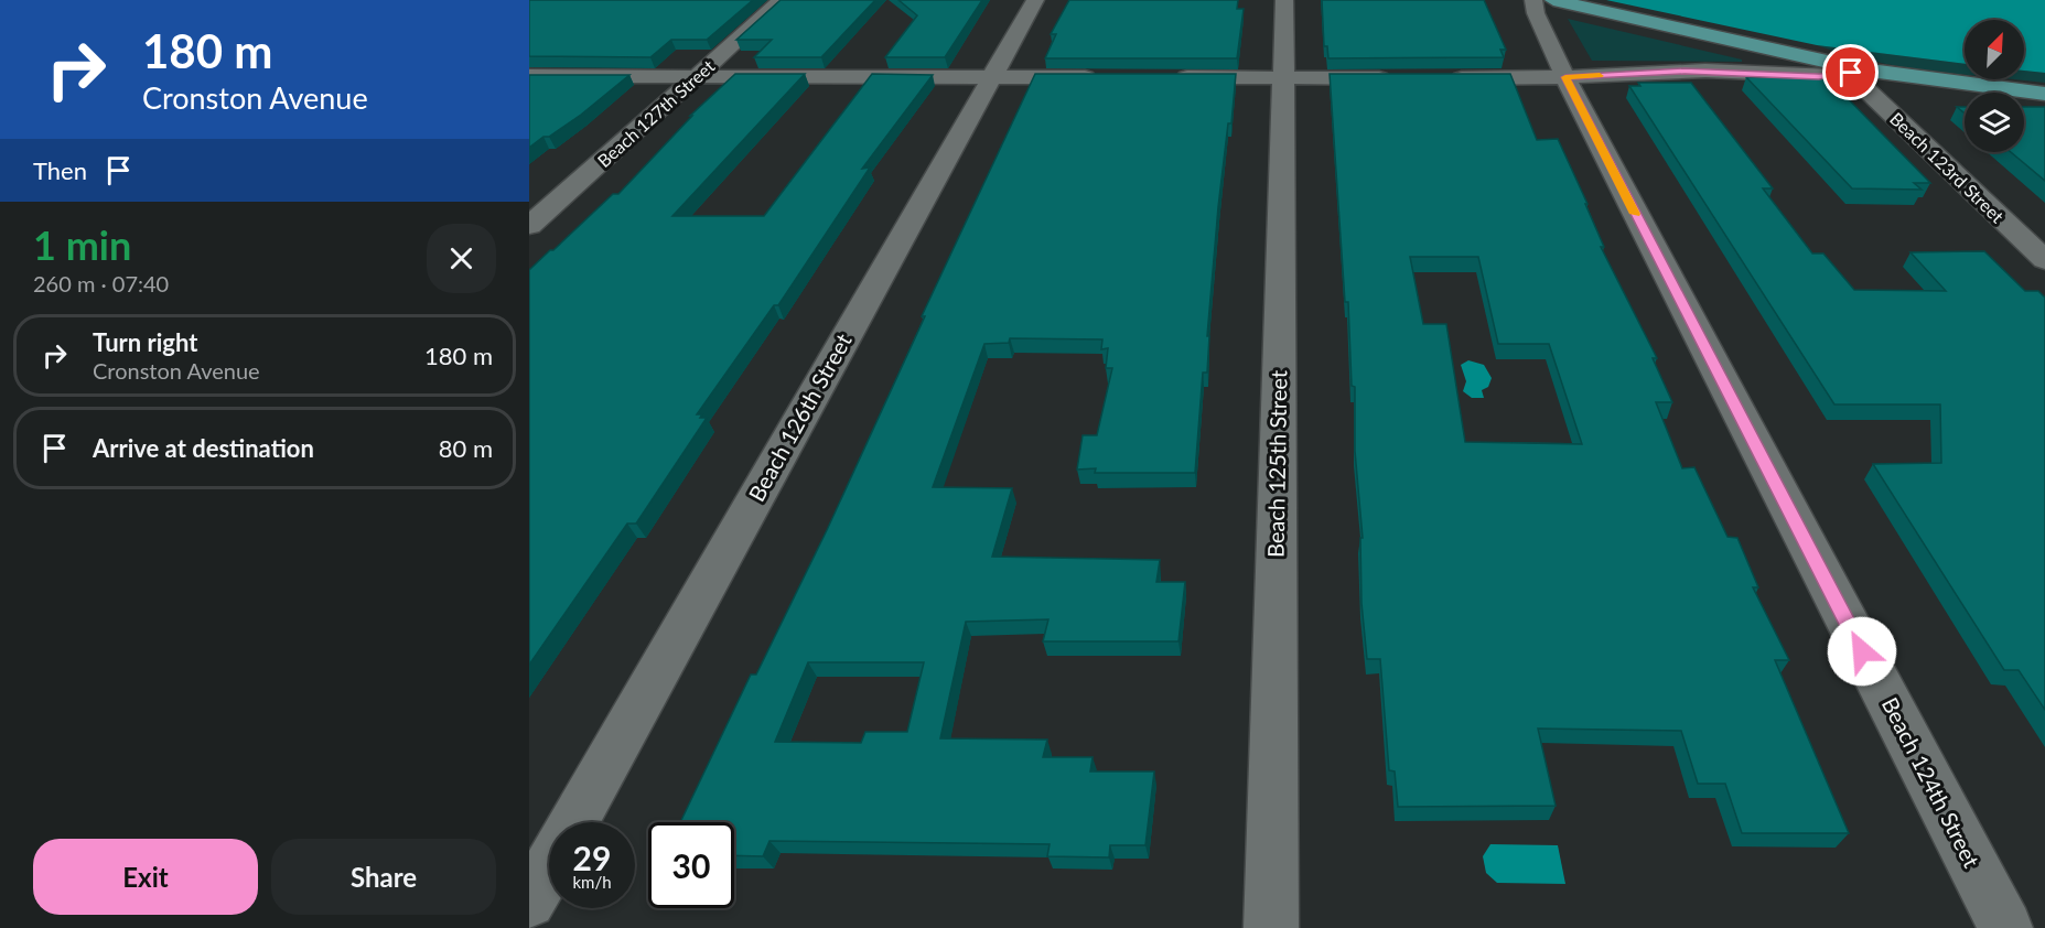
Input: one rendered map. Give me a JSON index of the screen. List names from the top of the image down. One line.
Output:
{"streets":{"street":["Beach 127th Street","Beach 123rd Street","Beach 126th Street","Beach 125th Street","Beach 124th Street"]},"north":"top right","page":{"turn":["180 m","Cronston Avenue"],"then":"Then","heading":["1 min","260 m · 07:40"],"list":[{"name":"Turn right","note":"Cronston Avenue","value":"180 m"},{"name":"Arrive at destination","value":"80 m"}],"speed":"29 km/h","limit":"30","buttons":["Exit","Share"]}}
